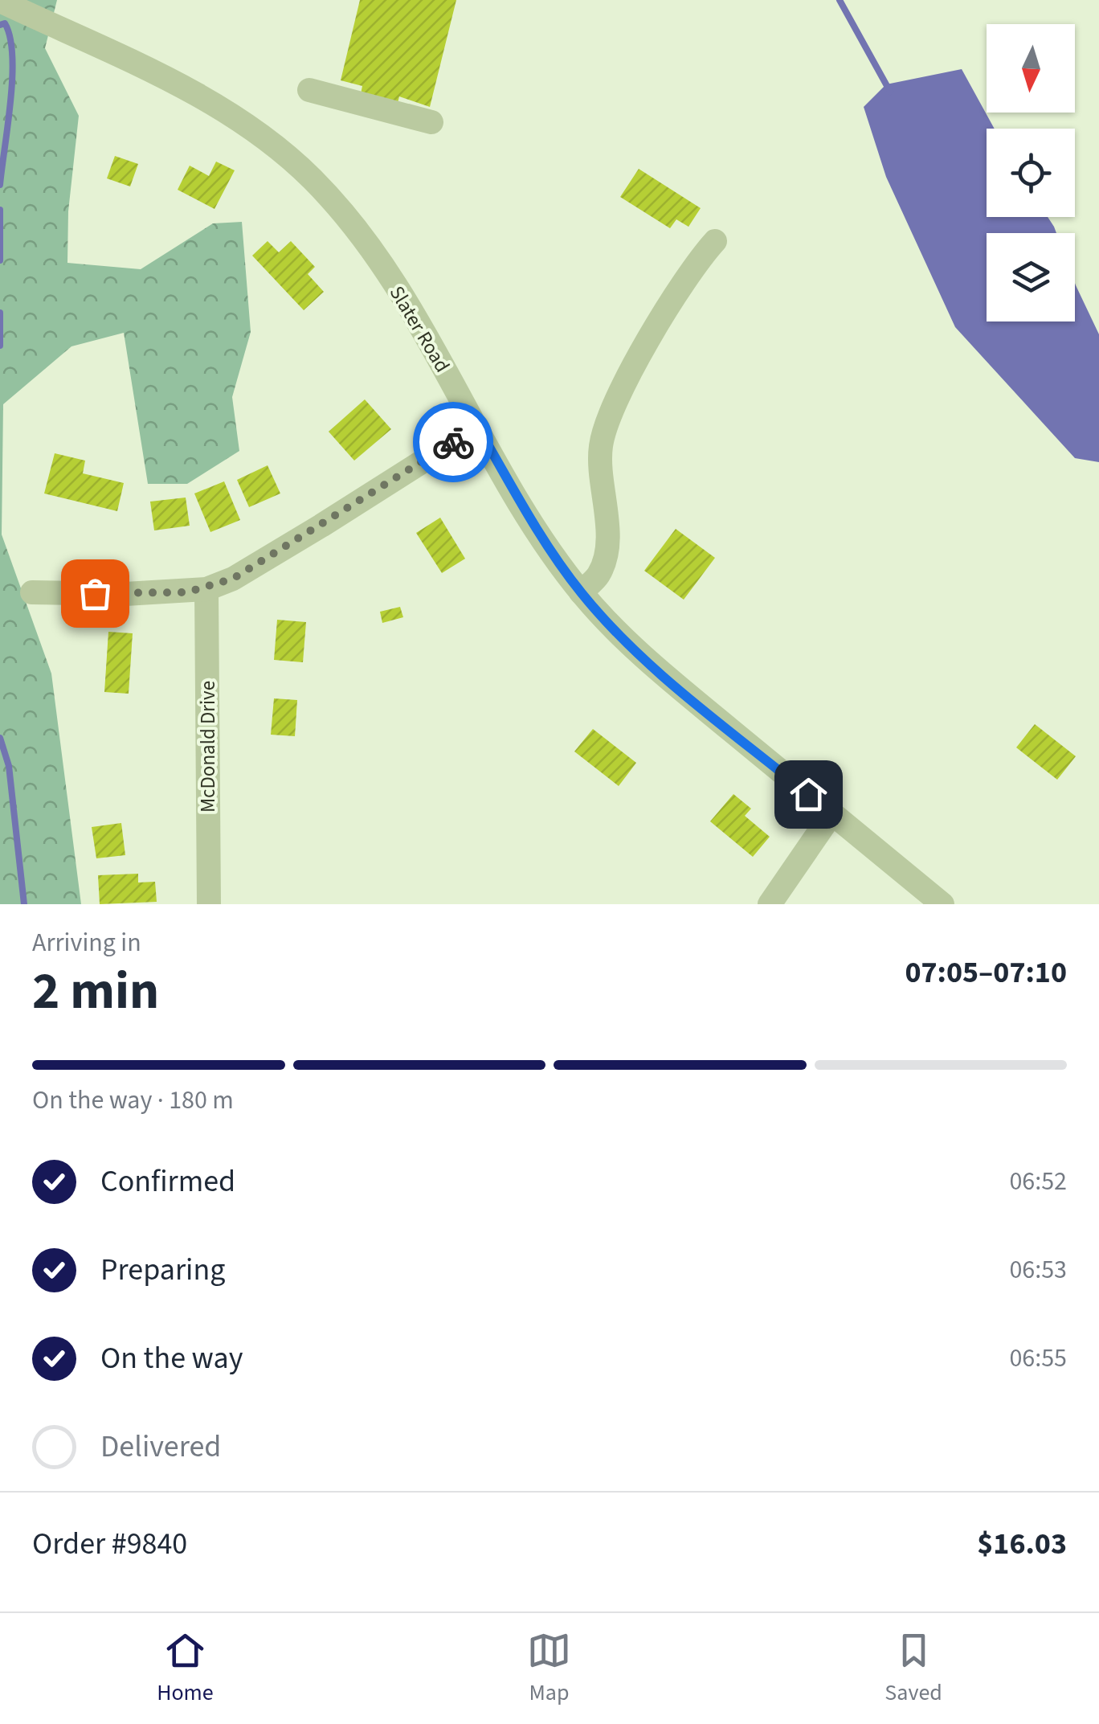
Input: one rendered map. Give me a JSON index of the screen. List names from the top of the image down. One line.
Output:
{"streets":{"street":["Slater Road","McDonald Drive"]},"north":"bottom","page":{"heading":["2 min","Arriving in","07:05–07:10"],"panel":["Order #9840","$16.03"],"bar":"On the way · 180 m","list":[["Confirmed","06:52"],["Preparing","06:53"],["On the way","06:55"],"Delivered"],"tabs":["Home","Map","Saved"]}}
